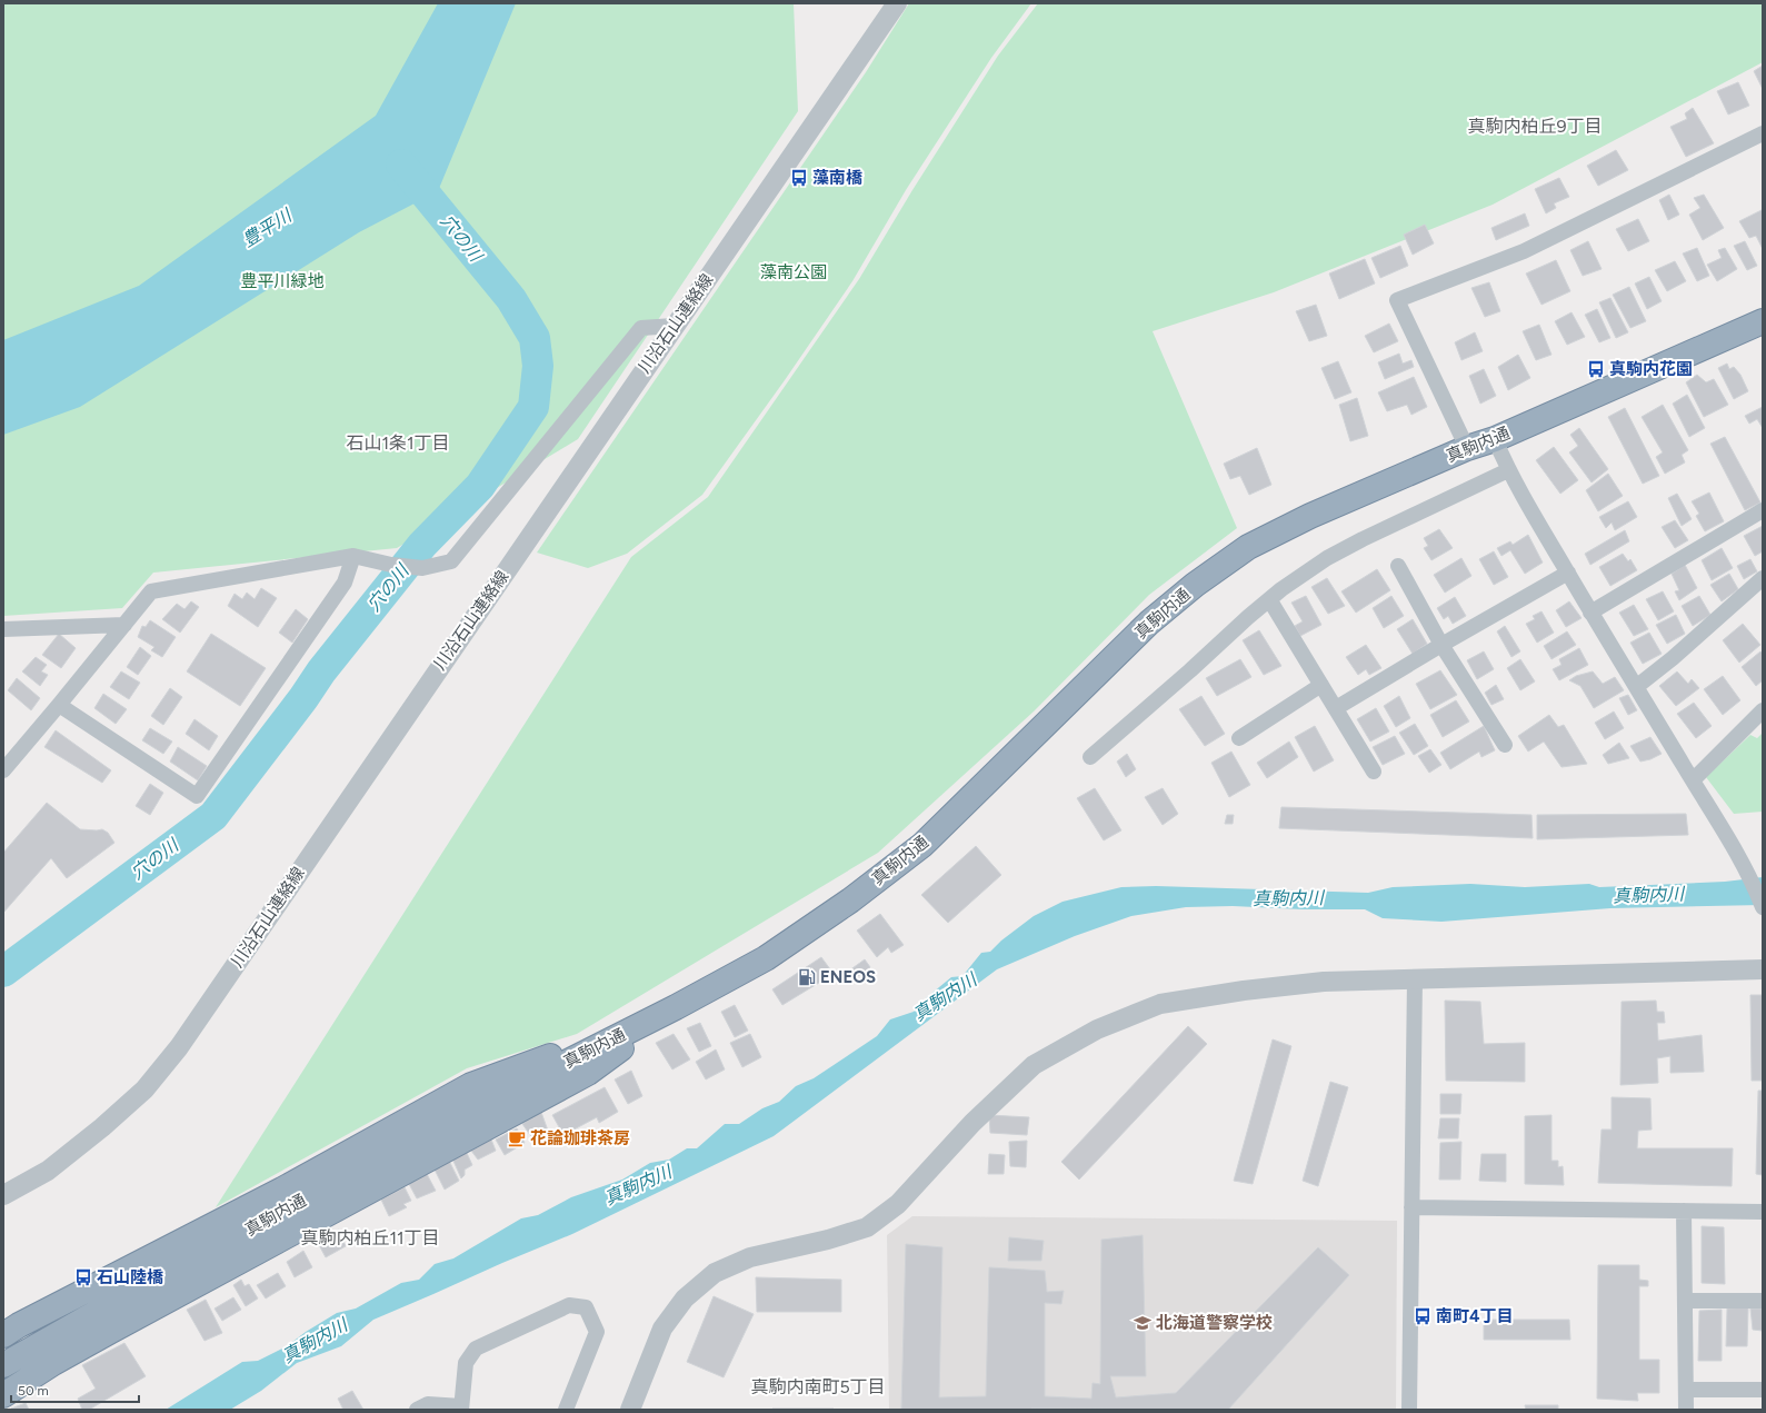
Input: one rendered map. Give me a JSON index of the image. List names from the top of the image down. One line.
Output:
{"streets":{"highway":["真駒内通"],"street":["川沿石山連絡線"]},"districts":["真駒内柏丘9丁目","石山1条1丁目","真駒内柏丘11丁目","真駒内南町5丁目"],"water":["豊平川","穴の川","真駒内川"],"parks":["藻南公園","豊平川緑地"],"places":{"bus stop":["藻南橋","真駒内花園","石山陸橋","南町4丁目"],"fuel station":["ENEOS"],"cafe":["花論珈琲茶房"],"school or university":["北海道警察学校"]},"scale_bar":"50 m"}
